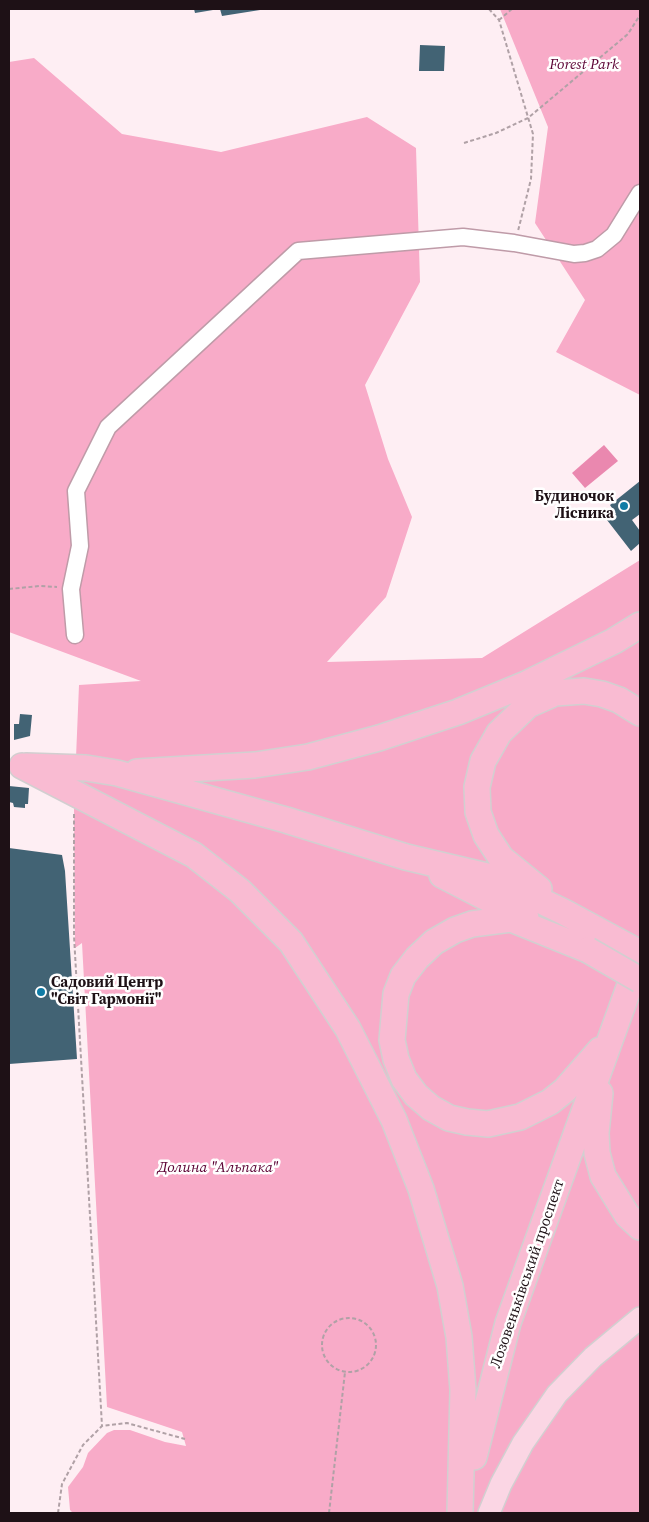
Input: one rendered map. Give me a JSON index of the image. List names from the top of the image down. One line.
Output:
{"streets":{"highway":["Лозовеньківський проспект"]},"parks":["Forest Park","Долина \"Альпака\""],"places":["Будиночок Лісника","Садовий Центр \"Світ Гармонії\""]}
